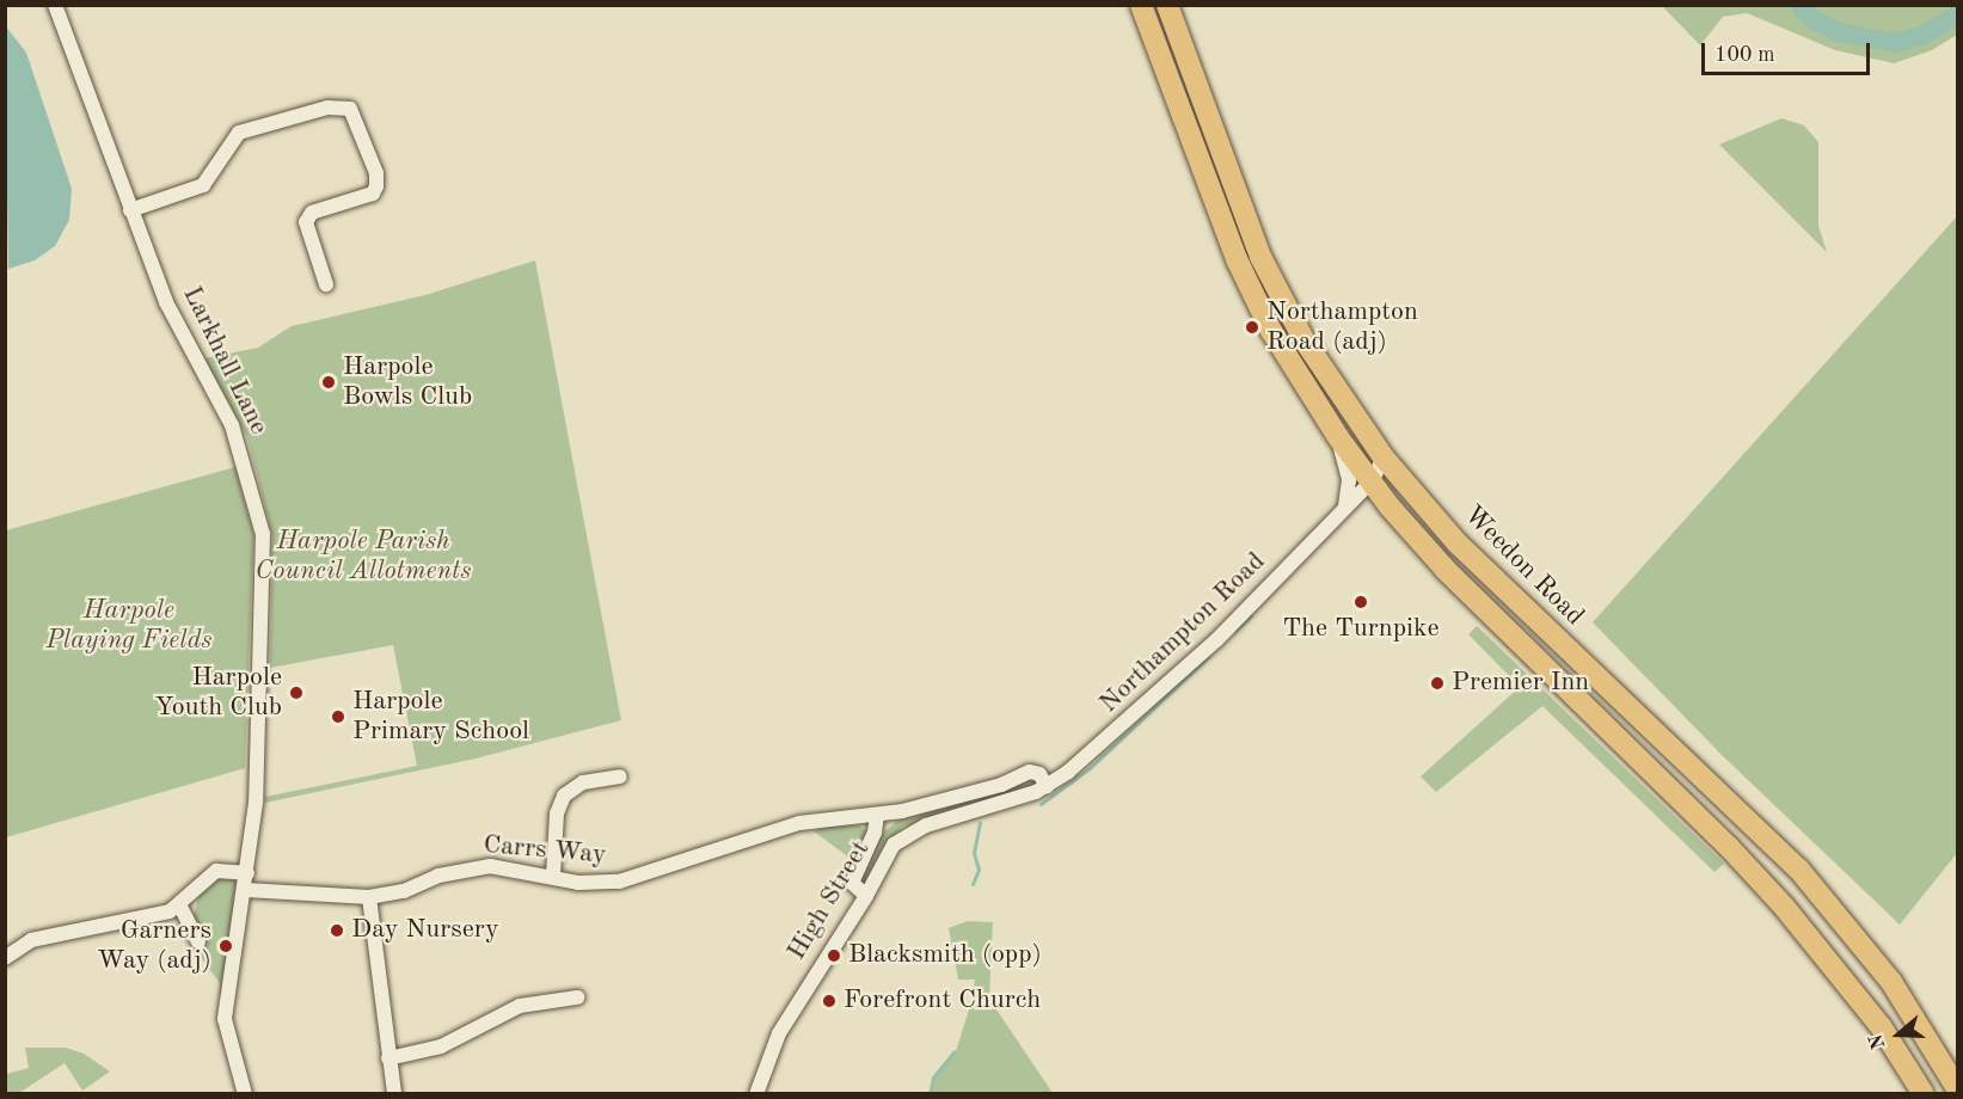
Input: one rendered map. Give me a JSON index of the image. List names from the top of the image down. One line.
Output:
{"streets":{"highway":["Weedon Road"],"street":["Larkhall Lane","Northampton Road","Carrs Way","High Street"]},"crossings":[["Larkhall Lane","Carrs Way"],["Weedon Road","Northampton Road"],["Northampton Road","Carrs Way"],["Northampton Road","High Street"],["Carrs Way","High Street"]],"parks":["Harpole Parish Council Allotments","Harpole Playing Fields"],"places":["Northampton Road (adj)","Harpole Bowls Club","The Turnpike","Premier Inn","Harpole Youth Club","Harpole Primary School","Day Nursery","Garners Way (adj)","Blacksmith (opp)","Forefront Church"],"scale_bar":"100 m","north":"left"}
